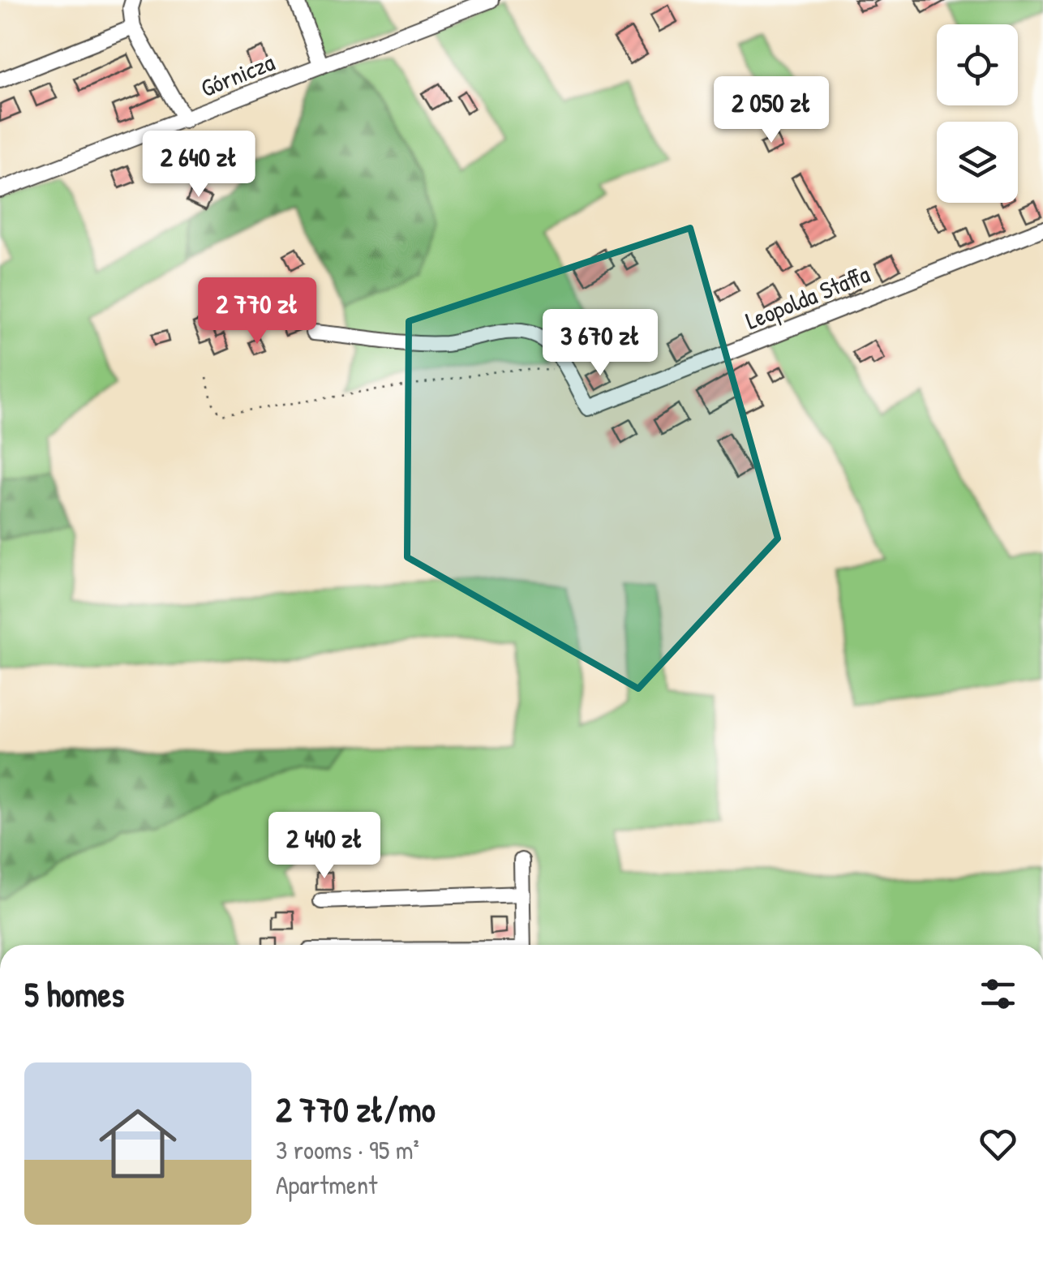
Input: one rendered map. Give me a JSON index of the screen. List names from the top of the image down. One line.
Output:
{"streets":{"street":["Górnicza","Leopolda Staffa"]},"page":{"price":["2 050 zł","2 640 zł","2 770 zł","3 670 zł","2 440 zł"],"heading":"5 homes","list":[{"name":"2 770 zł/mo","note":"3 rooms · 95 m² · Apartment"}]}}
